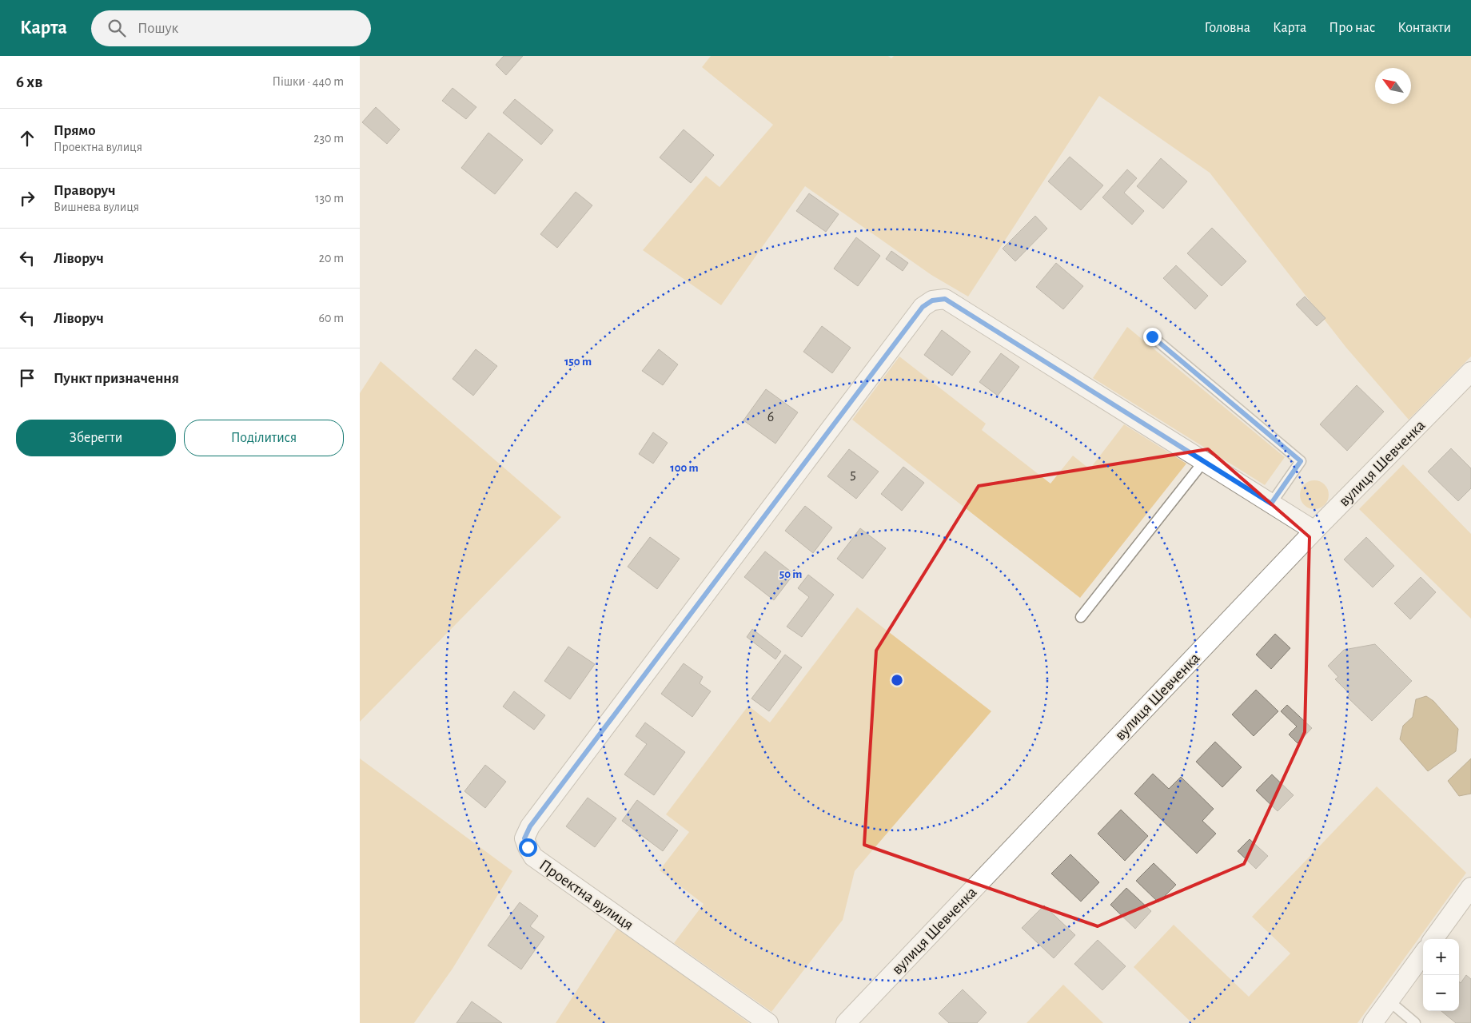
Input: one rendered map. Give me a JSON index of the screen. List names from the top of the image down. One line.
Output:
{"streets":{"street":["вулиця Шевченка","Проектна вулиця"]},"house_numbers":["6","5"],"north":"top left","page":{"header":"Карта","search":"Пошук","nav":["Головна","Карта","Про нас","Контакти"],"heading":["6 хв","Пішки · 440 m"],"list":[["Прямо","Проектна вулиця","230 m"],["Праворуч","Вишнева вулиця","130 m"],["Ліворуч","20 m"],["Ліворуч","60 m"],"Пункт призначення"],"buttons":["Зберегти","Поділитися"],"map_buttons":["+","−"]},"rings":["150 m","100 m","50 m"]}
